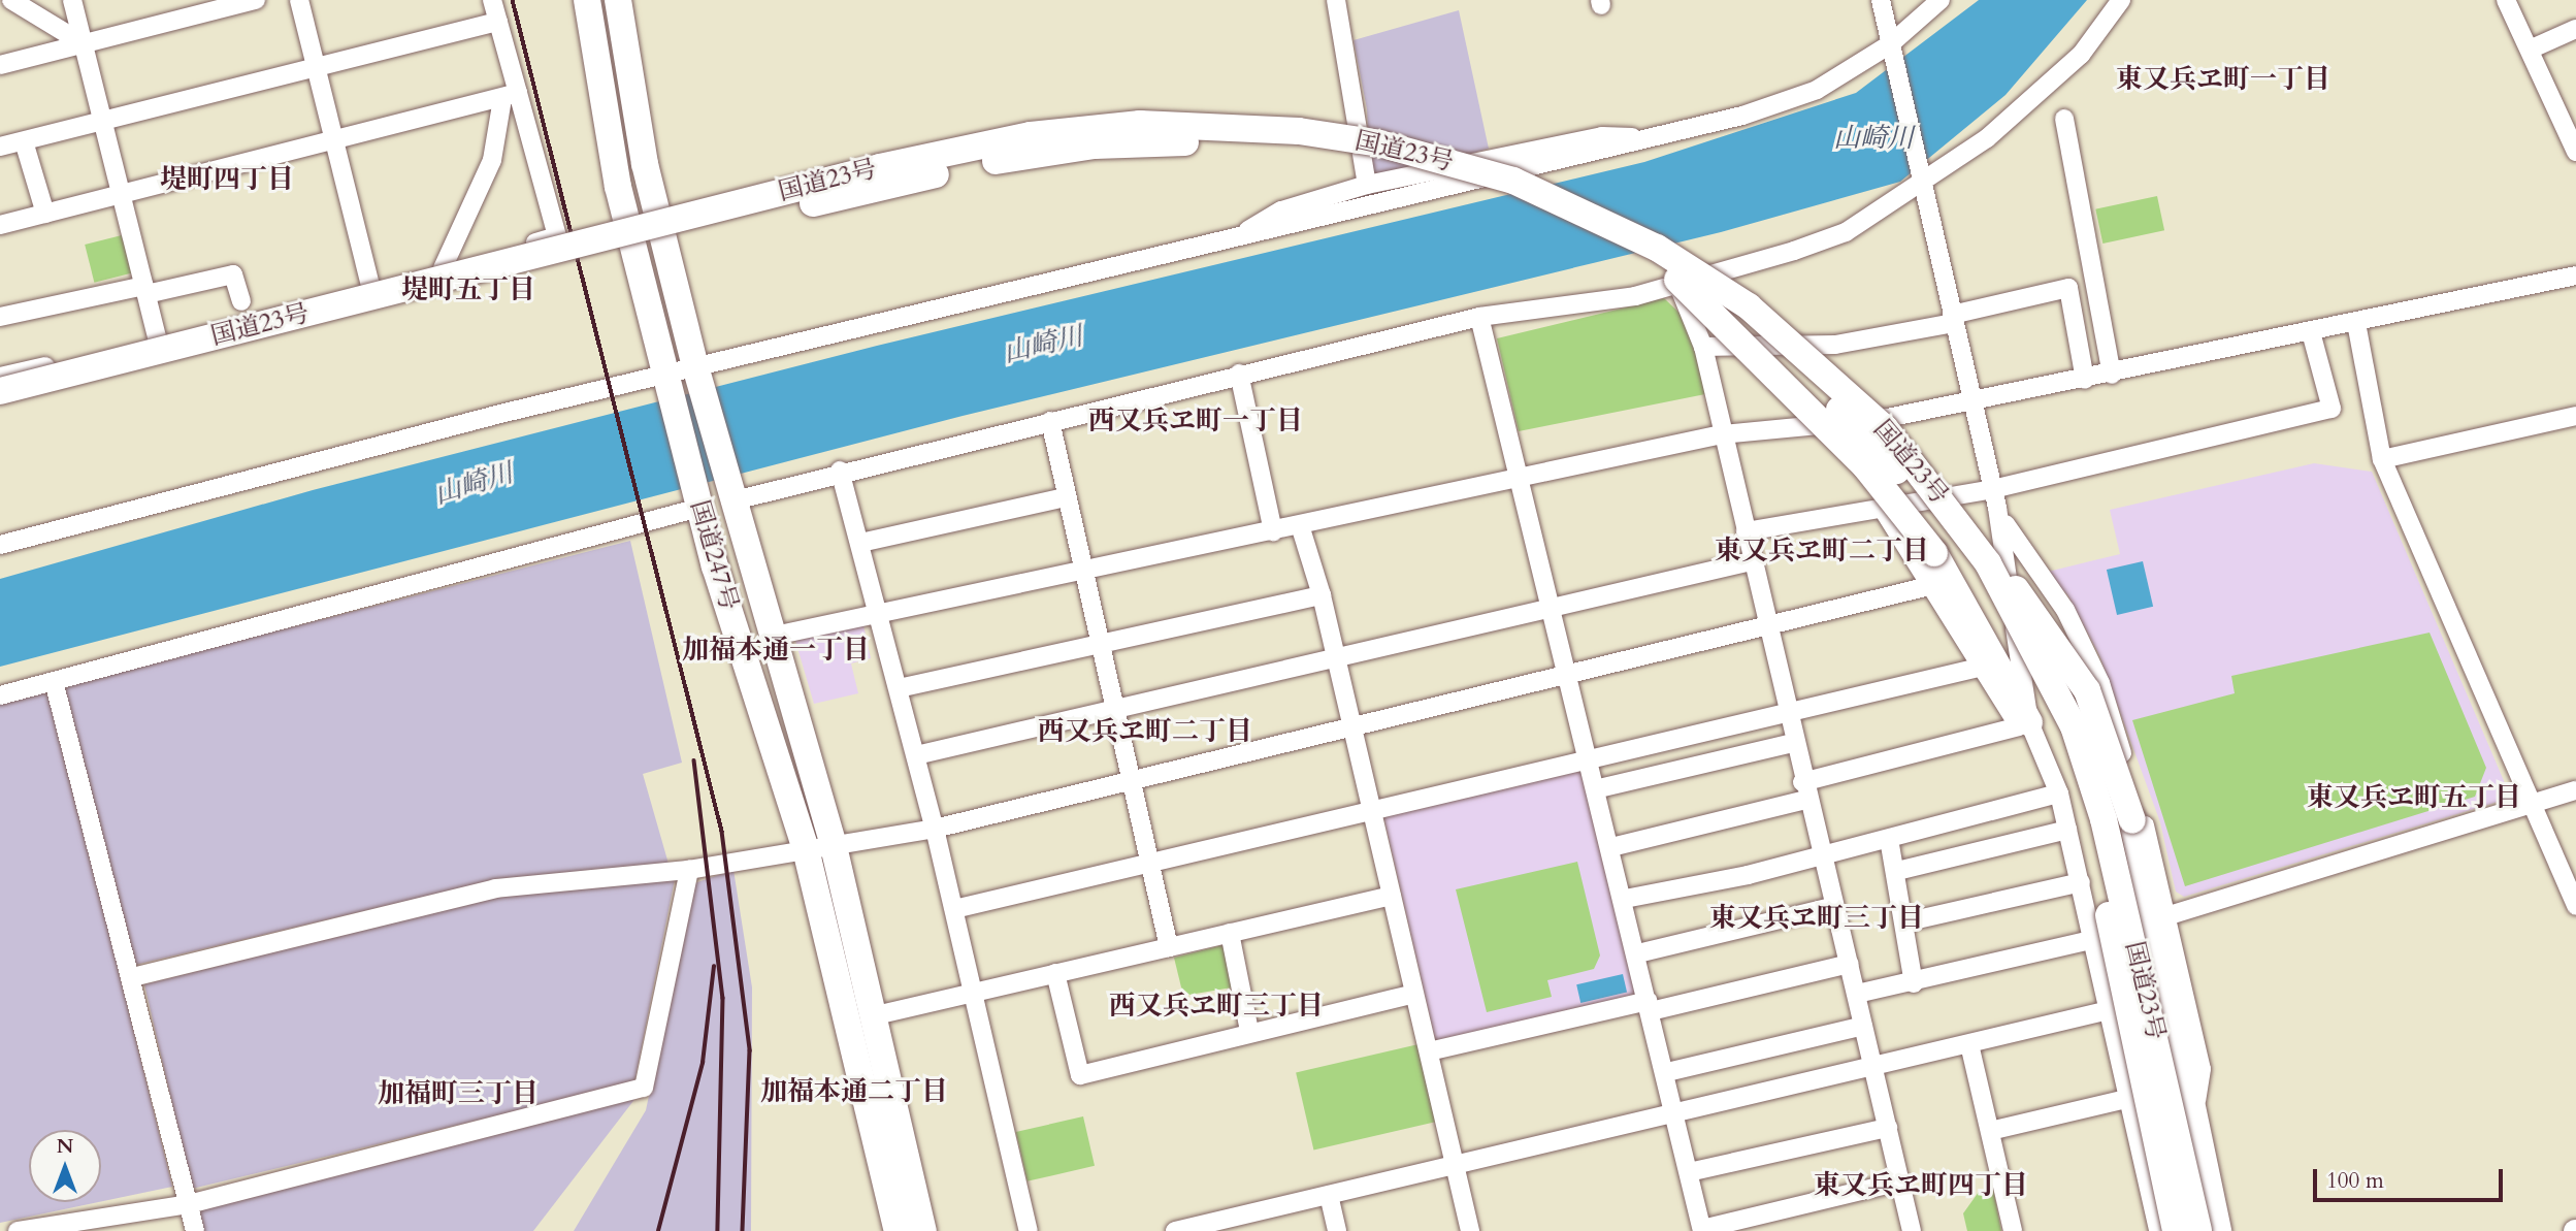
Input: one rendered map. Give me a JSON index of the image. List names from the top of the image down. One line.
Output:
{"streets":{"highway":["国道23号","国道247号"]},"districts":["東又兵ヱ町一丁目","堤町四丁目","堤町五丁目","西又兵ヱ町一丁目","東又兵ヱ町二丁目","加福本通一丁目","西又兵ヱ町二丁目","東又兵ヱ町五丁目","東又兵ヱ町三丁目","西又兵ヱ町三丁目","加福本通二丁目","加福町三丁目","東又兵ヱ町四丁目"],"water":["山崎川"],"scale_bar":"100 m","north":"top"}
